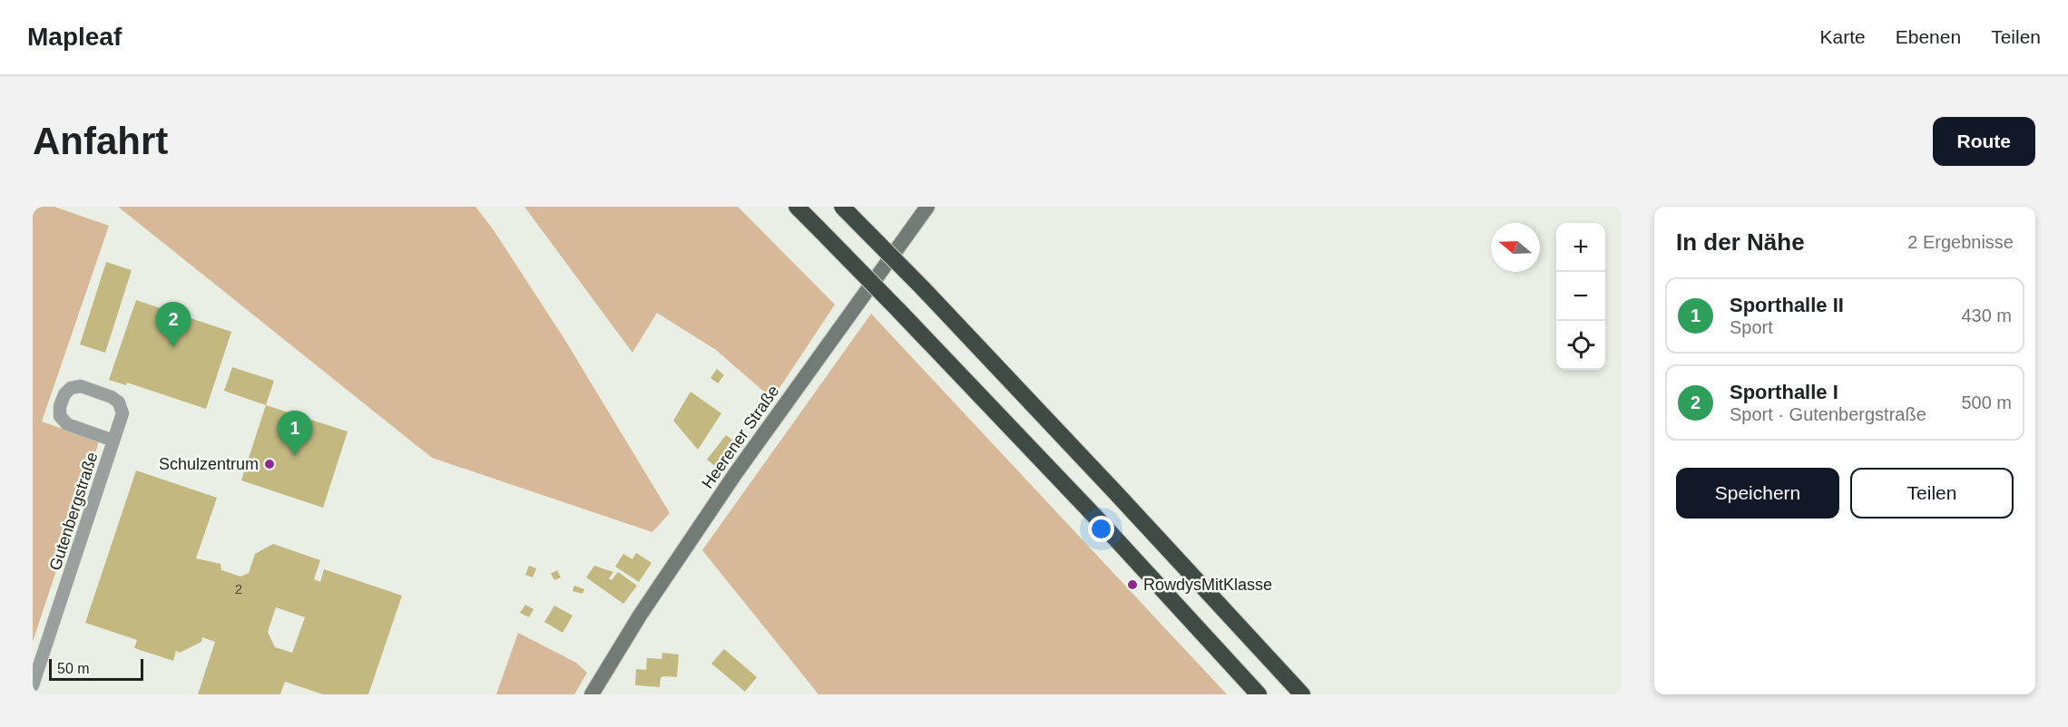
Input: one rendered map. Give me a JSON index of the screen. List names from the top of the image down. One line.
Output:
{"streets":{"main road":["Heerener Straße"],"street":["Gutenbergstraße"]},"places":["Schulzentrum","RowdysMitKlasse"],"house_numbers":["2"],"scale_bar":"50 m","north":"left","page":{"header":"Mapleaf","nav":["Karte","Ebenen","Teilen"],"buttons":["Route",["Speichern","Teilen"]],"title":"Anfahrt","heading":["In der Nähe","2 Ergebnisse"],"map_buttons":["+","−"],"list":[{"mark":"1","name":"Sporthalle II","note":"Sport","value":"430 m"},{"mark":"2","name":"Sporthalle I","note":"Sport · Gutenbergstraße","value":"500 m"}],"pins":["2","1"],"scale":"50 m"}}
